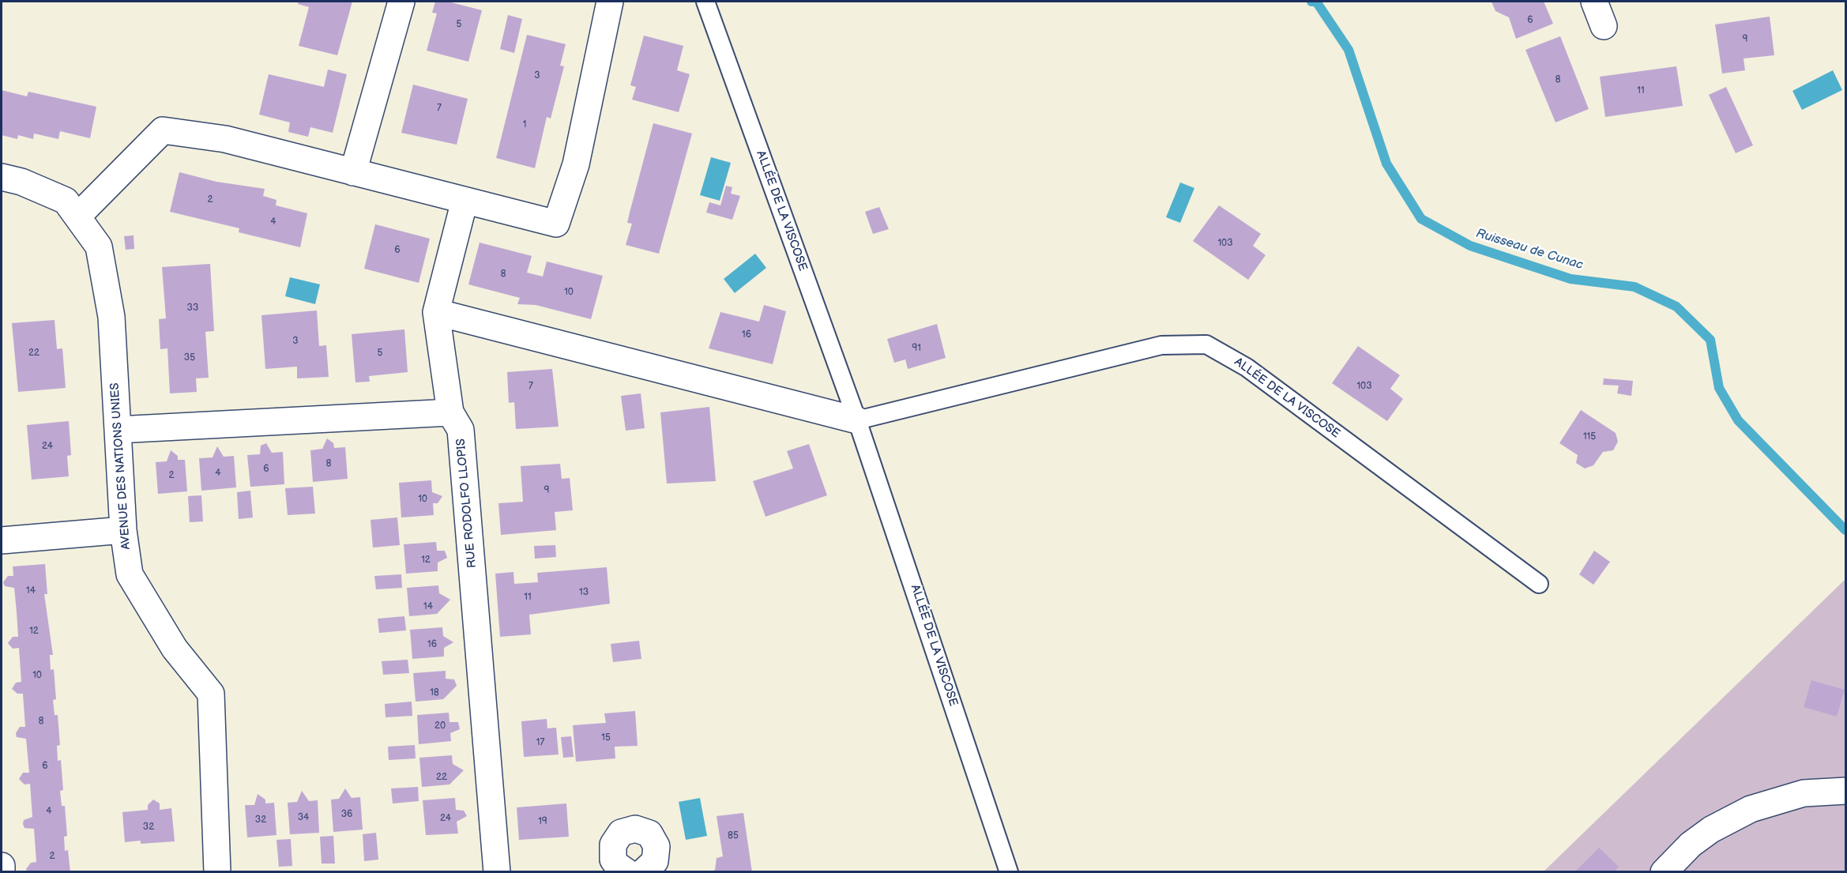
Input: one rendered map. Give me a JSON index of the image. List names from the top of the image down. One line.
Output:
{"streets":{"street":["AVENUE DES NATIONS UNIES","RUE RODOLFO LLOPIS"],"lane":["ALLÉE DE LA VISCOSE"]},"water":["Ruisseau de Cunac"],"house_numbers":["6","5","9","3","8","11","7","1","2","4","103","6","8","10","33","16","3","91","22","5","35","7","103","115","24","8","6","4","2","9","10","12","14","13","11","14","12","16","10","18","8","20","15","17","6","22","4","36","34","24","32","19","32","85","2"]}
